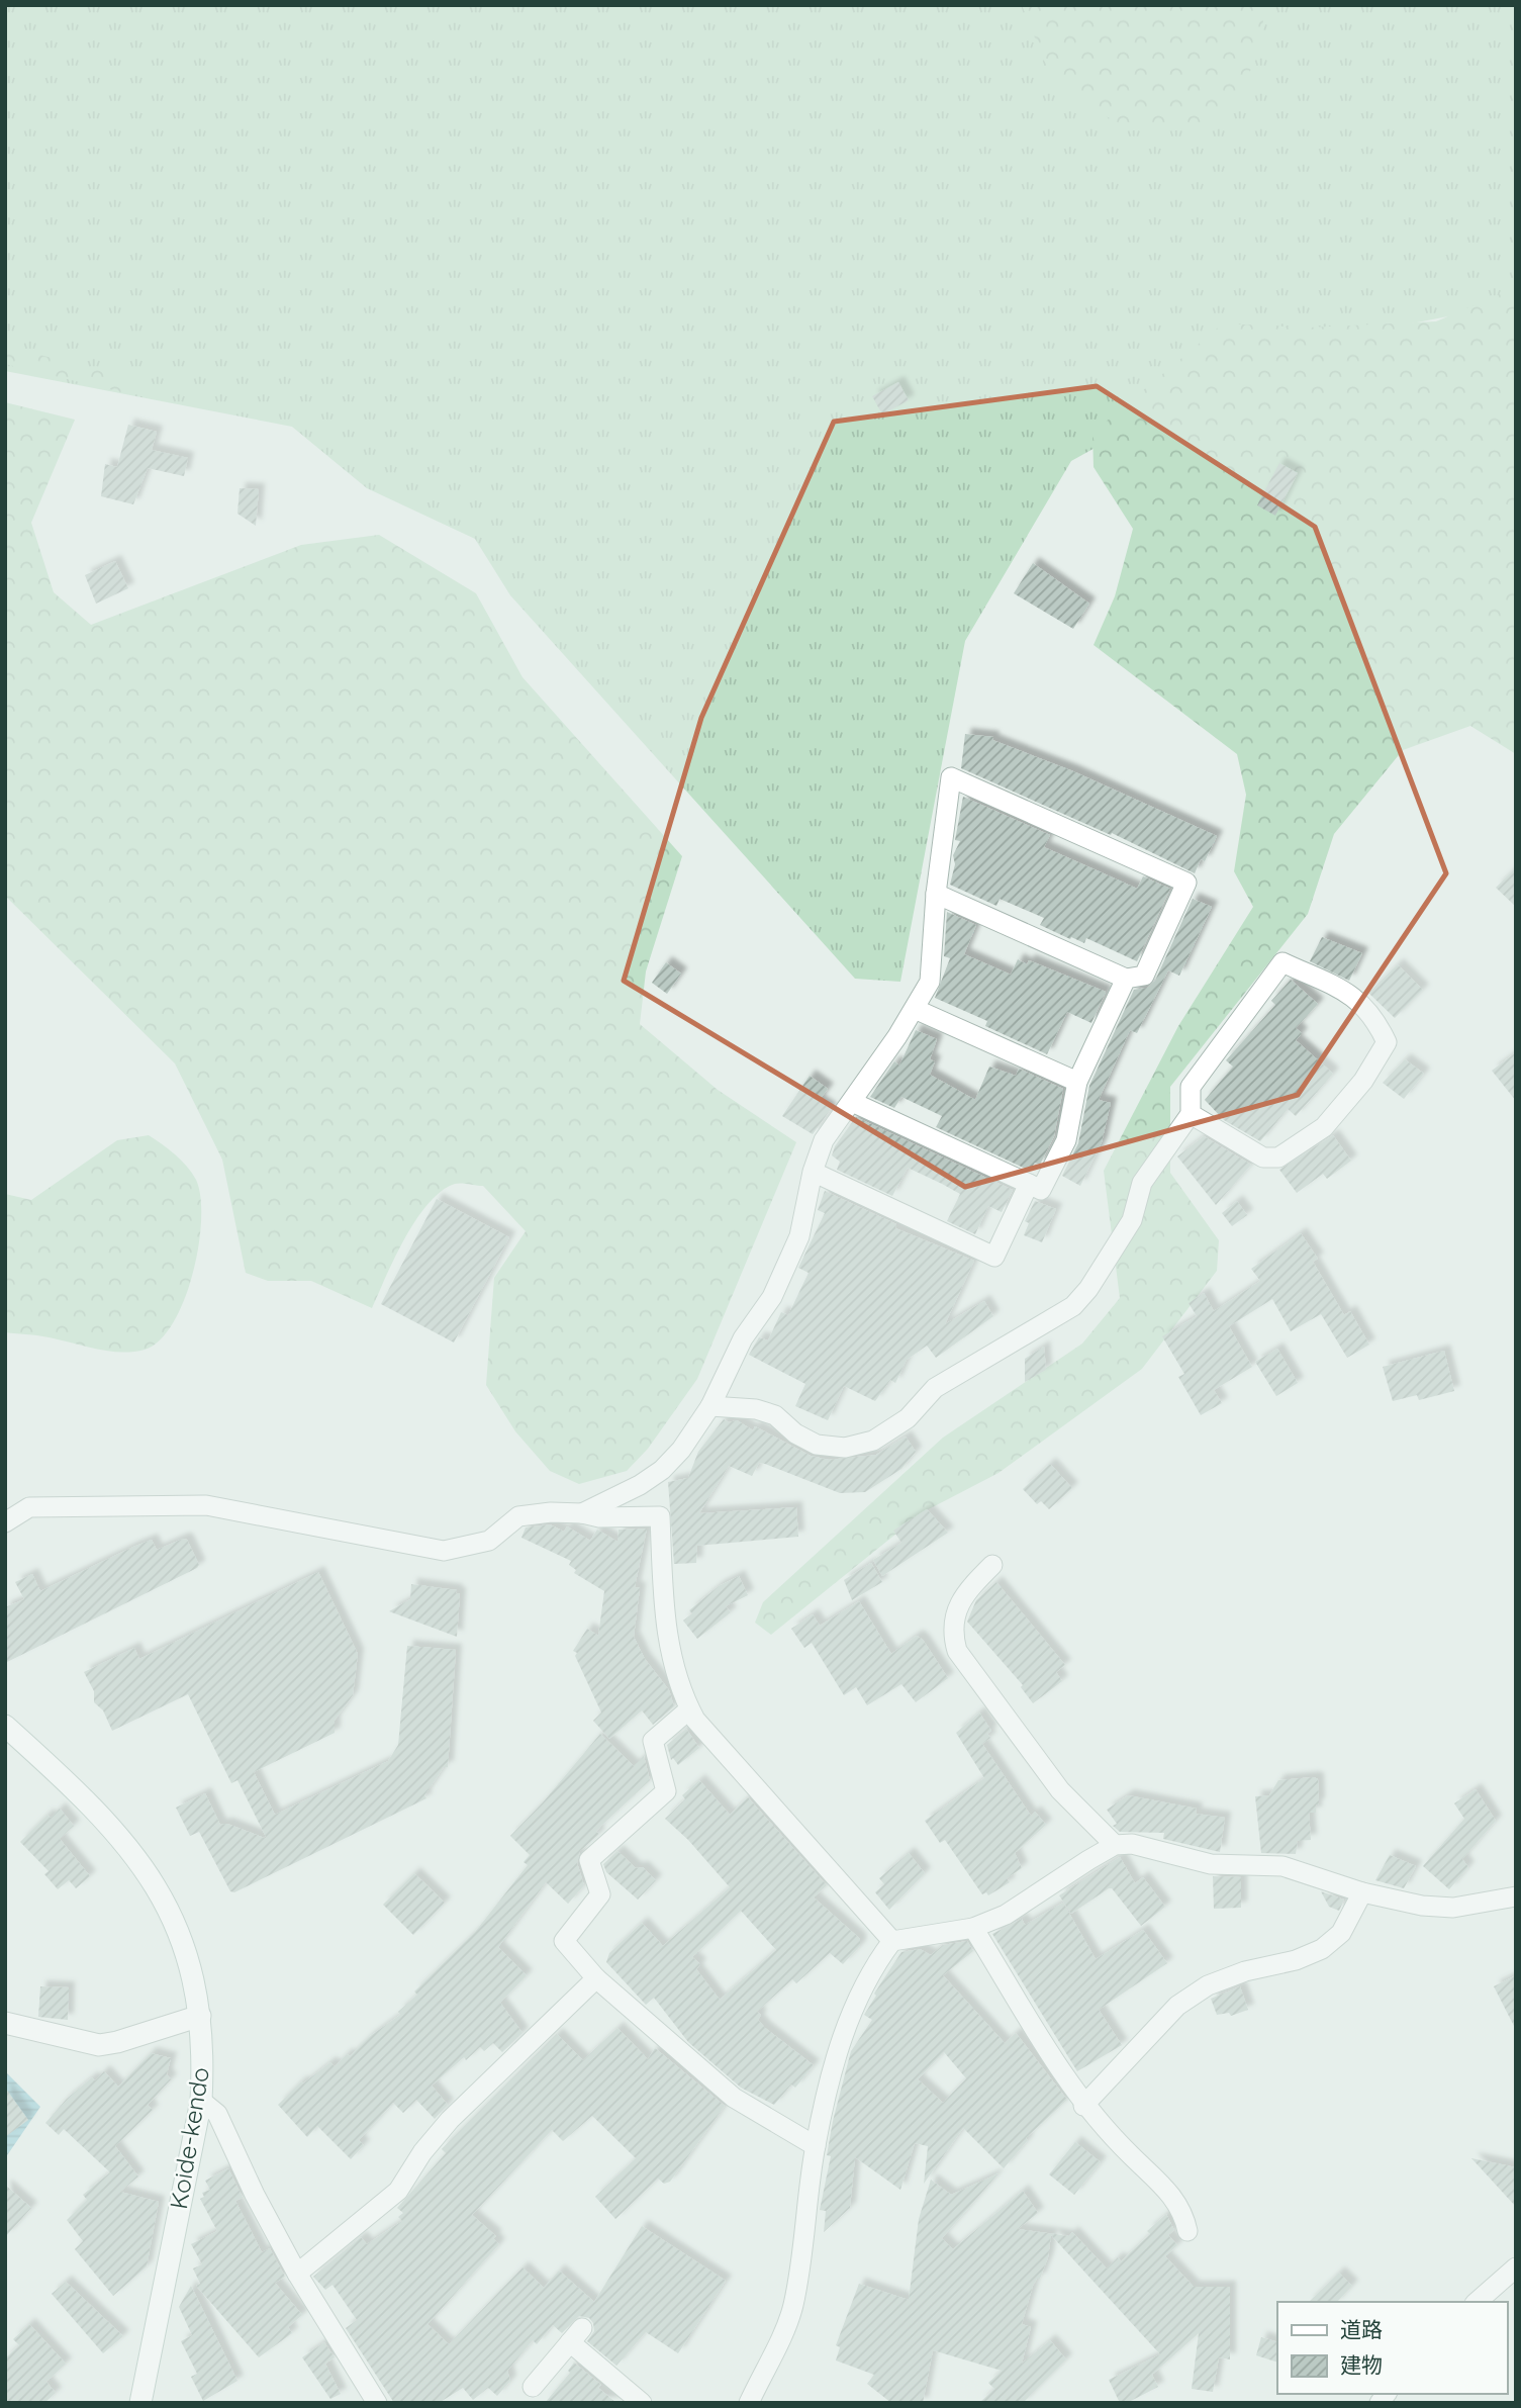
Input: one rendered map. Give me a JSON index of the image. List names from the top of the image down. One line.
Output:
{"streets":{"main road":["Koide-kendo"]},"legend":["道路","建物"]}
